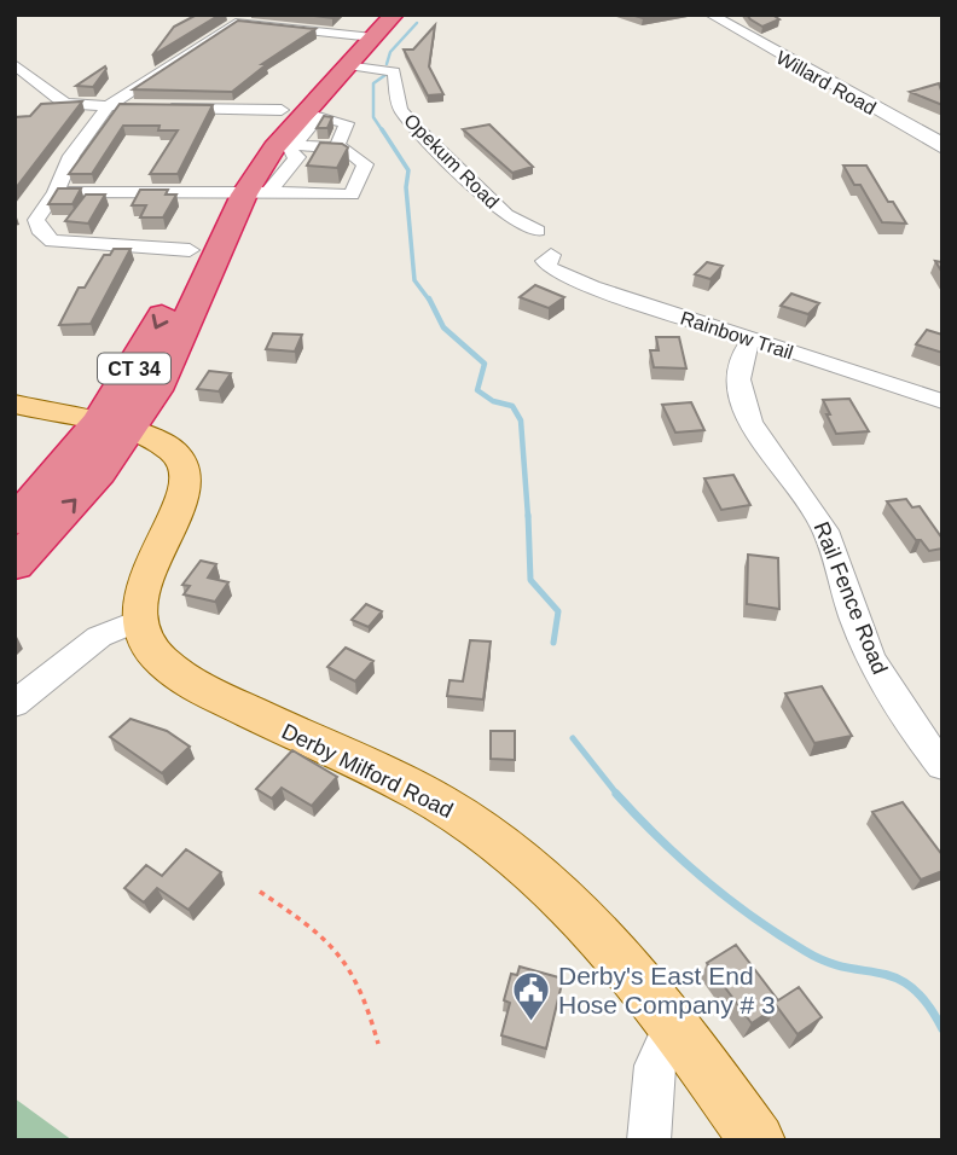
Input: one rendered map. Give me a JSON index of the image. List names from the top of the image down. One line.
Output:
{"streets":{"highway":["CT 34"],"main road":["Derby Milford Road"],"street":["Willard Road","Opekum Road","Rainbow Trail","Rail Fence Road"]},"crossings":[["Opekum Road","CT 34"],["Rainbow Trail","Rail Fence Road"]],"places":{"public building":["Derby's East End Hose Company # 3"]}}
